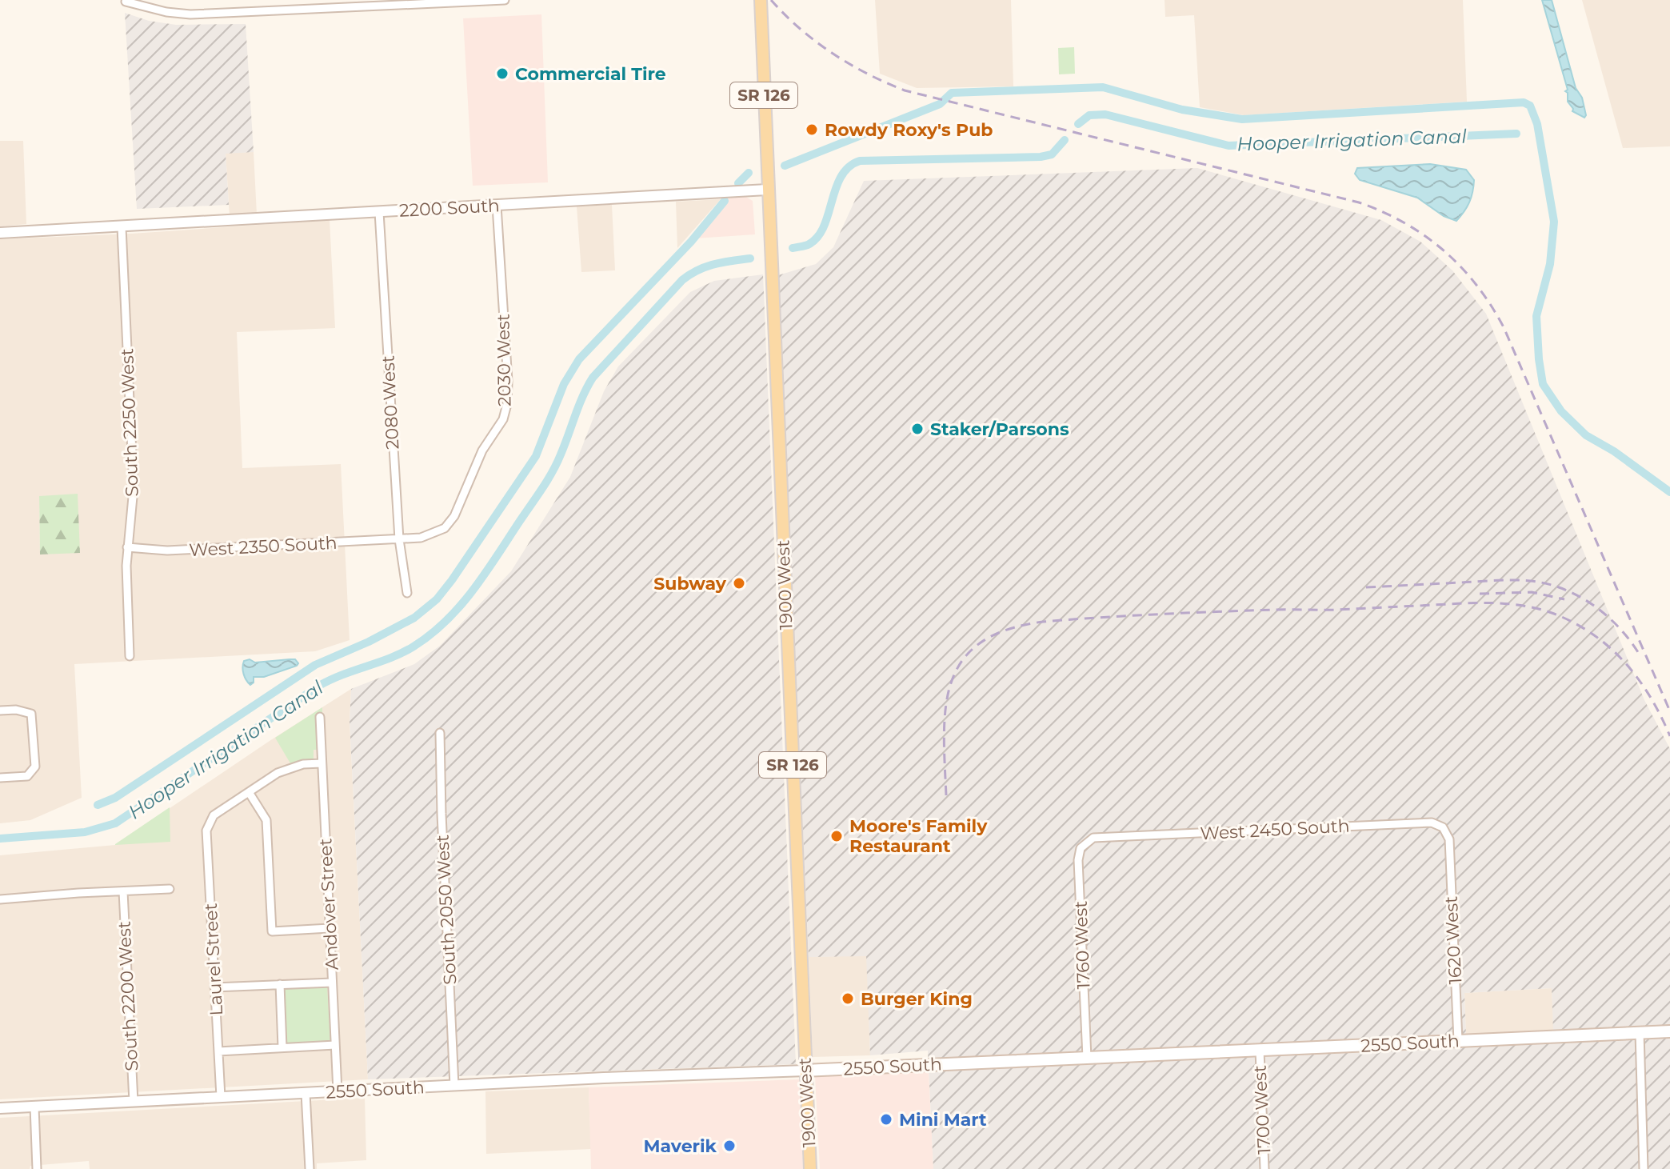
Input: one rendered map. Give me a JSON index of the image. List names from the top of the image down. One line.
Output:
{"streets":{"main road":["SR 126","1900 West","2550 South"],"street":["2200 South","2030 West","2080 West","South 2250 West","West 2350 South","West 2450 South","Andover Street","South 2050 West","1620 West","1760 West","Laurel Street","South 2200 West","1700 West"]},"crossings":[["2200 South","2030 West"],["2200 South","2080 West"],["2200 South","South 2250 West"],["2200 South","1900 West"],["2030 West","2080 West"],["2030 West","West 2350 South"],["2080 West","West 2350 South"],["South 2250 West","West 2350 South"],["1900 West","2550 South"],["West 2450 South","1620 West"],["West 2450 South","1760 West"],["Andover Street","2550 South"],["South 2050 West","2550 South"],["1620 West","2550 South"],["1760 West","2550 South"],["Laurel Street","2550 South"],["South 2200 West","2550 South"],["2550 South","1700 West"]],"water":["Hooper Irrigation Canal"],"places":["Commercial Tire","Rowdy Roxy's Pub","Staker/Parsons","Subway","Moore's Family Restaurant","Burger King","Mini Mart","Maverik"]}
